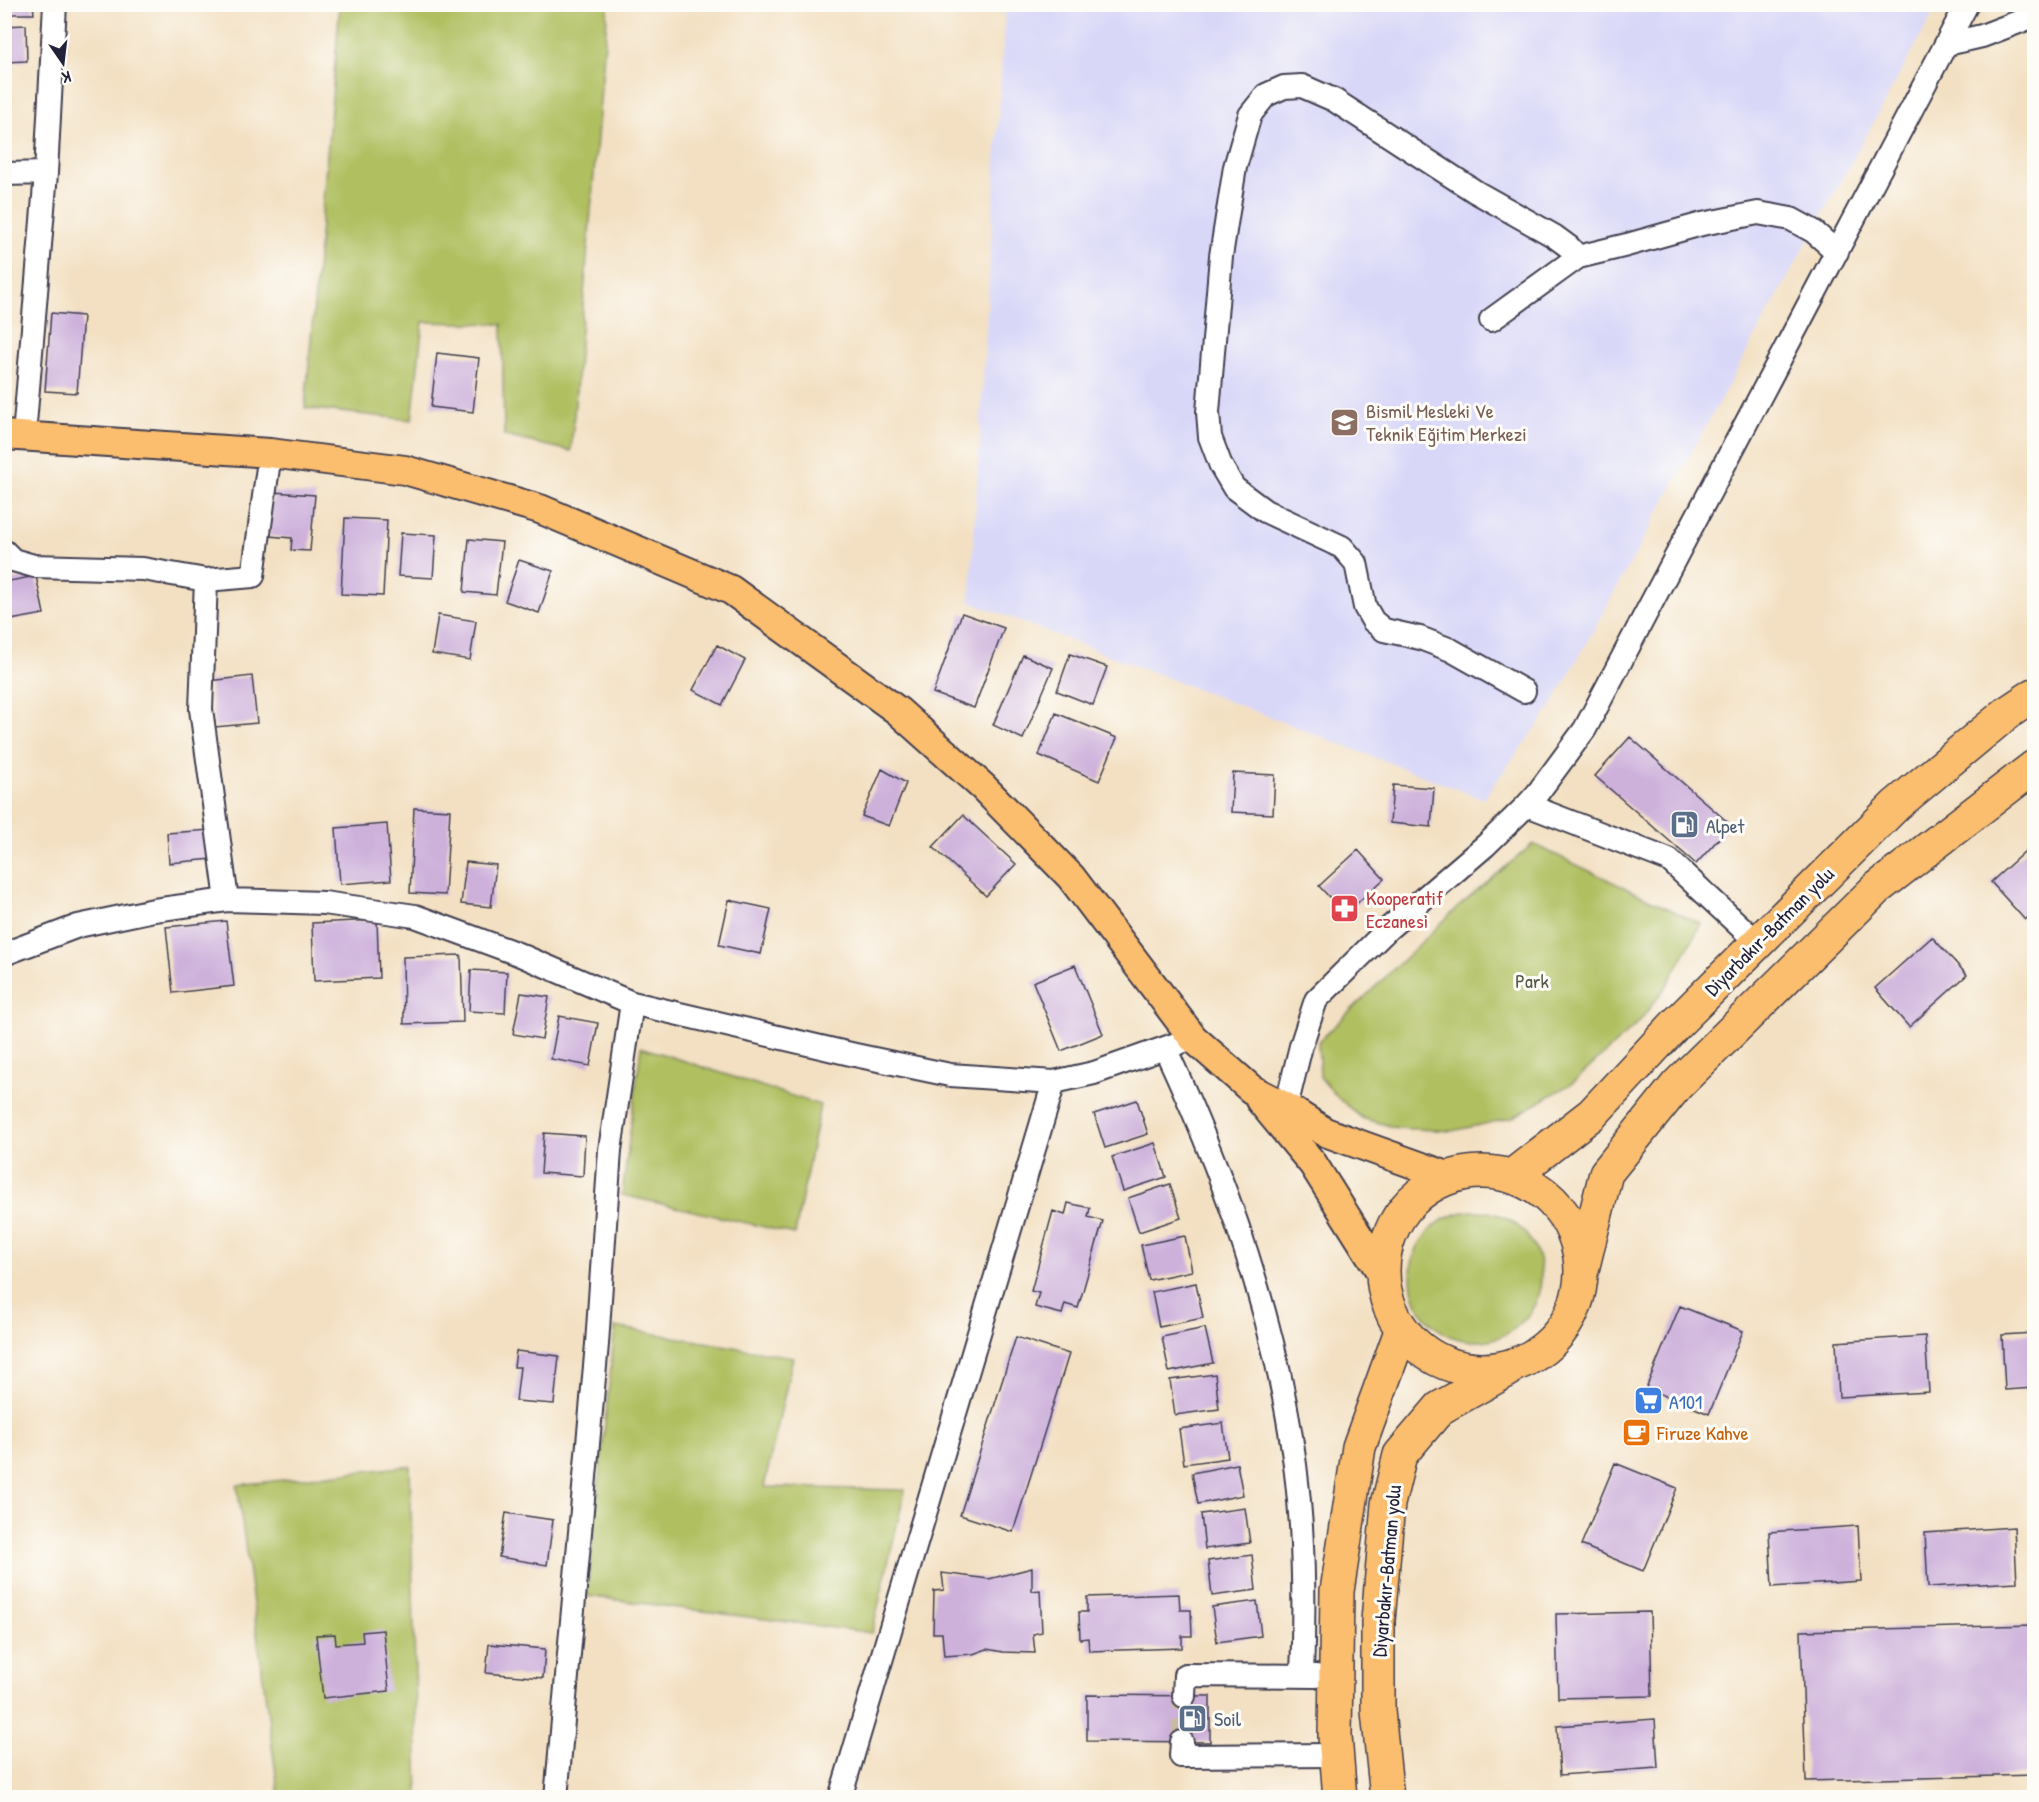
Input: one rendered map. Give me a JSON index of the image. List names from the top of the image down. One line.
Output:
{"streets":{"highway":["Diyarbakır-Batman yolu"]},"parks":["Park"],"places":{"school or university":["Bismil Mesleki Ve Teknik Eğitim Merkezi"],"fuel station":["Alpet","Soil"],"pharmacy":["Kooperatif Eczanesi"],"supermarket":["A101"],"cafe":["Firuze Kahve"]},"north":"bottom"}
